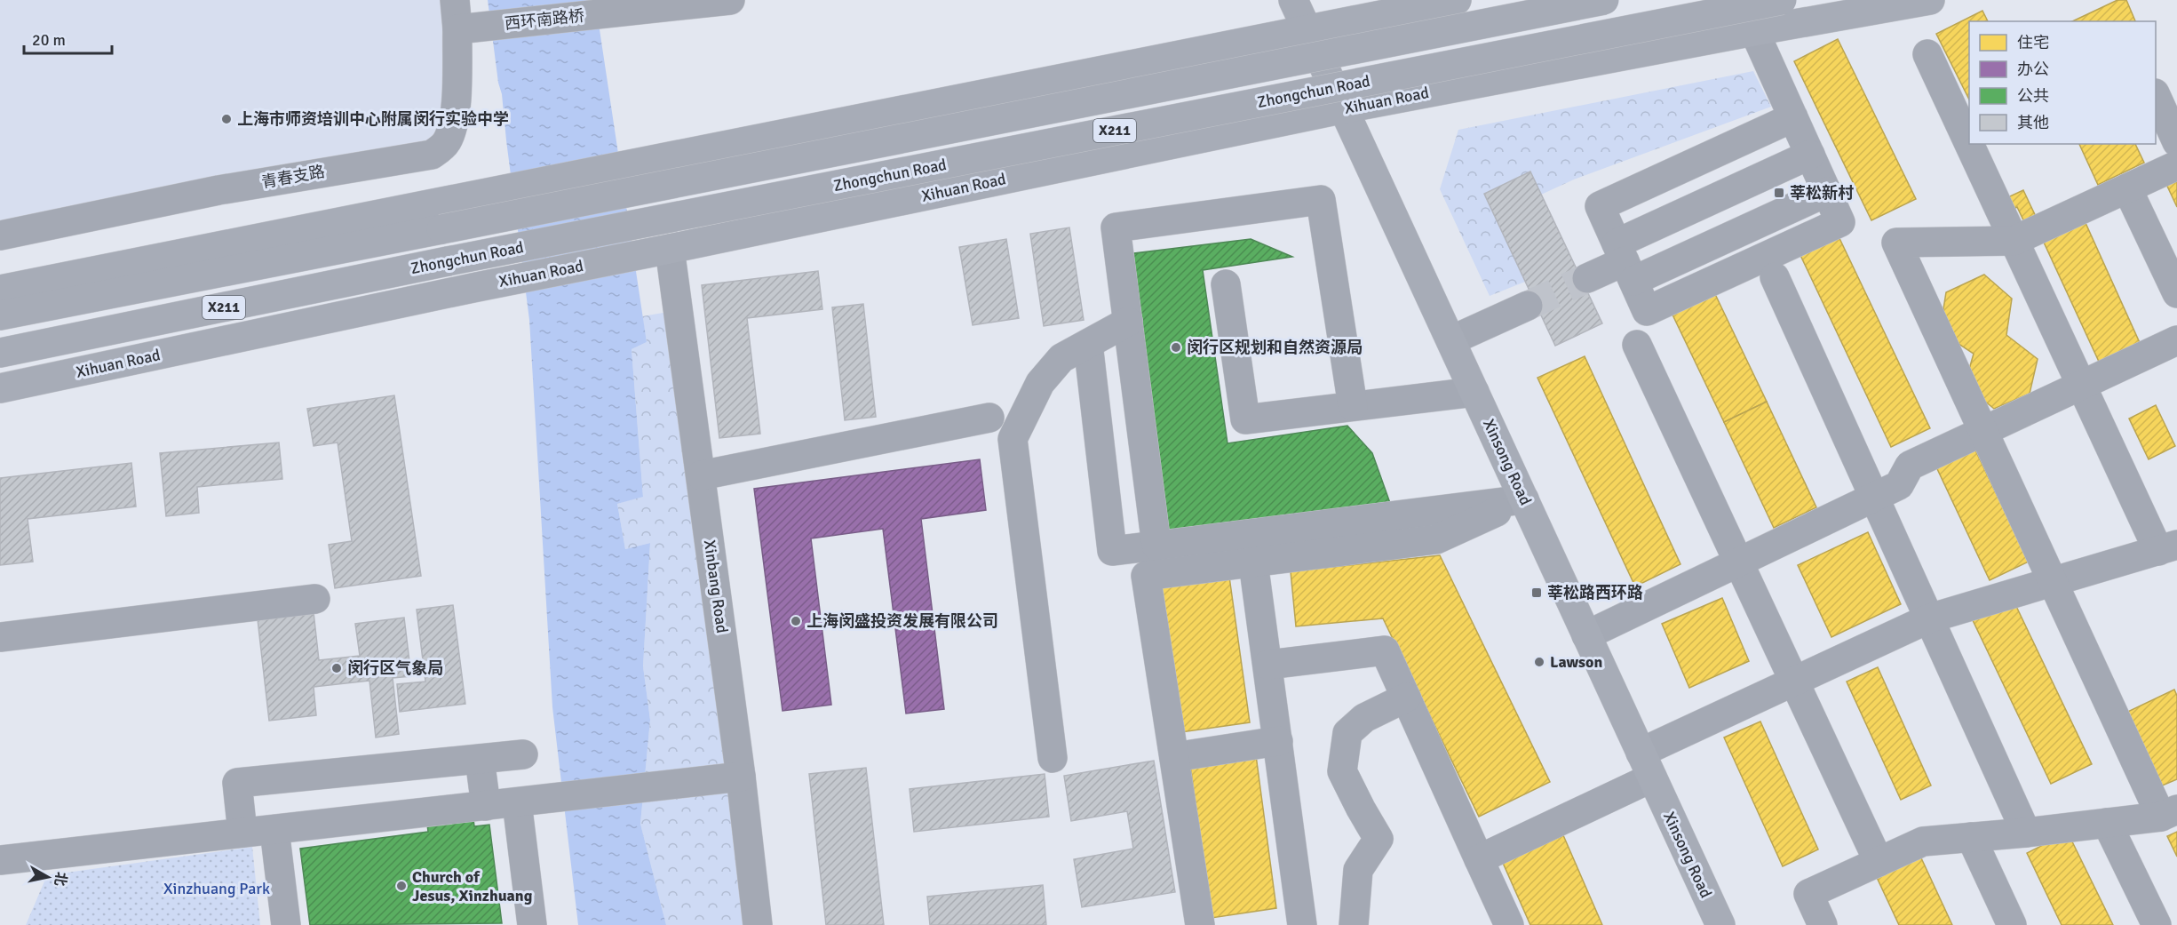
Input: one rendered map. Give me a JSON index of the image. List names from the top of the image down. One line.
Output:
{"streets":{"main road":["Zhongchun Road","Xihuan Road","X211","Xinsong Road"],"street":["西环南路桥","青春支路","Xinbang Road"]},"crossings":[["西环南路桥","青春支路"],["Xihuan Road","Xinsong Road"],["Xihuan Road","Xinbang Road"]],"parks":["Xinzhuang Park"],"places":{"other":["上海市师资培训中心附属闵行实验中学","闵行区规划和自然资源局","上海闵盛投资发展有限公司","Lawson","闵行区气象局","Church of Jesus, Xinzhuang"],"transit":["莘松新村","莘松路西环路"]},"legend":["住宅","办公","公共","其他"],"scale_bar":"20 m","north":"right"}
